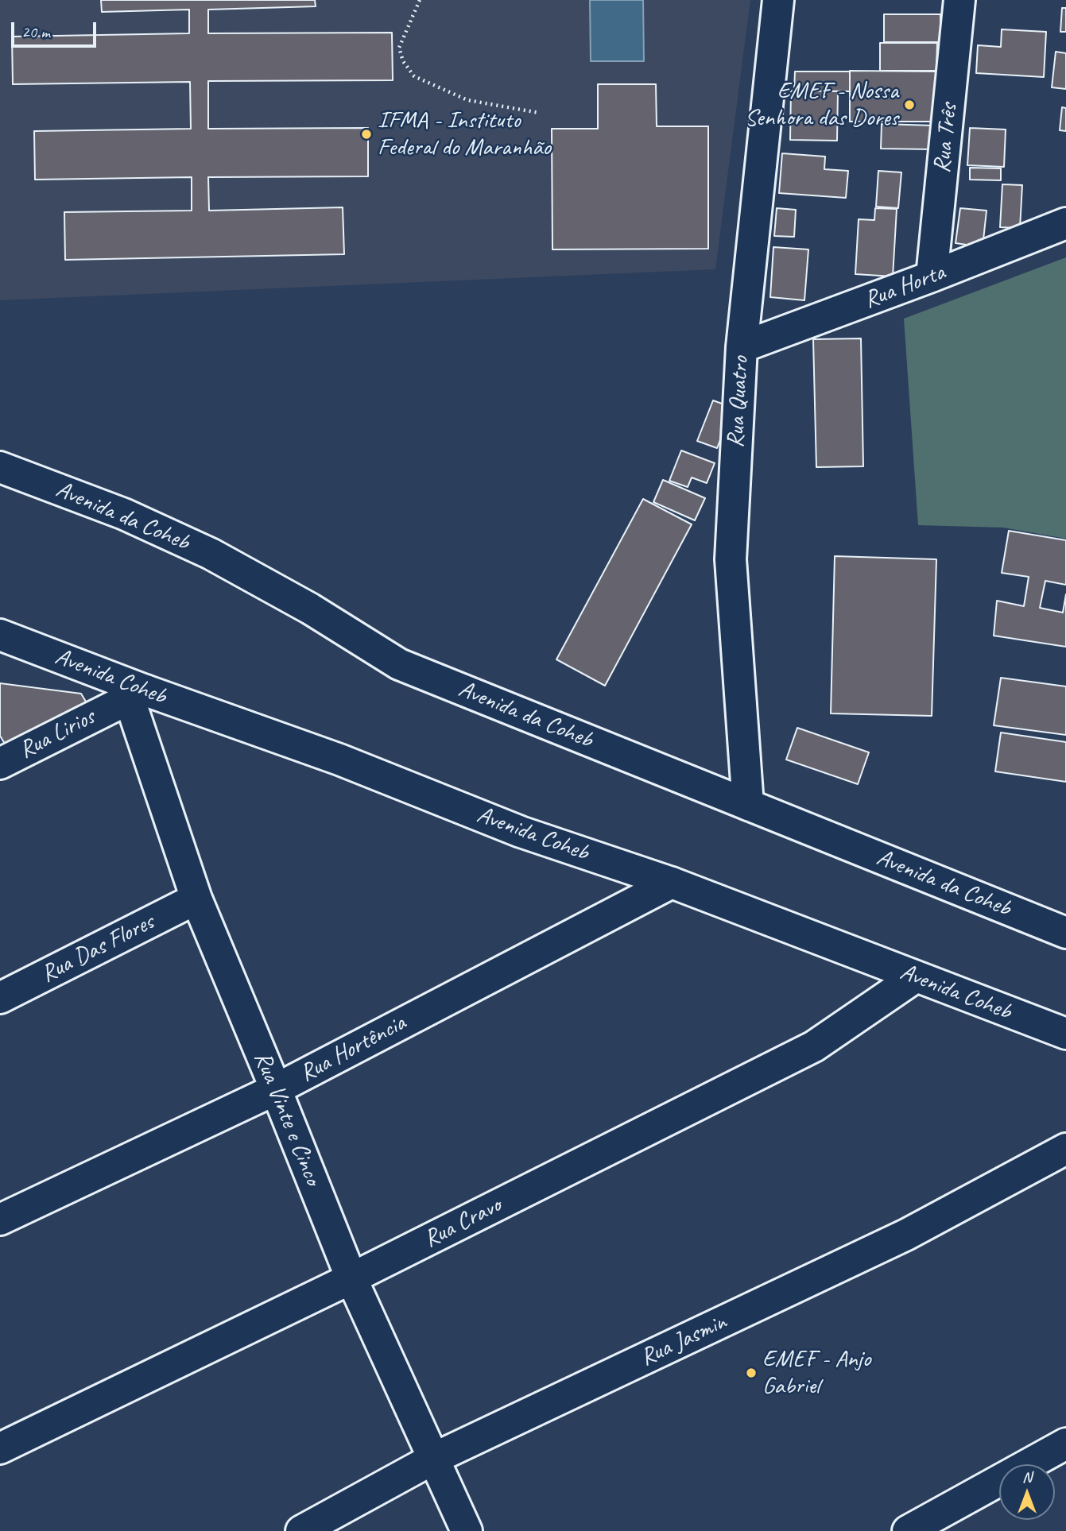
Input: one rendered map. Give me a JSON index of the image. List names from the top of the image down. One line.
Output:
{"streets":{"street":["Rua Três","Rua Horta","Rua Quatro","Avenida da Coheb","Avenida Coheb","Rua Lirios","Rua Das Flores","Rua Hortência","Rua Vinte e Cinco","Rua Cravo","Rua Jasmin"]},"crossings":[["Rua Três","Rua Horta"],["Rua Horta","Rua Quatro"],["Rua Quatro","Avenida da Coheb"],["Avenida Coheb","Rua Lirios"],["Avenida Coheb","Rua Hortência"],["Avenida Coheb","Rua Vinte e Cinco"],["Avenida Coheb","Rua Cravo"],["Rua Lirios","Rua Vinte e Cinco"],["Rua Das Flores","Rua Vinte e Cinco"],["Rua Hortência","Rua Vinte e Cinco"],["Rua Vinte e Cinco","Rua Cravo"],["Rua Vinte e Cinco","Rua Jasmin"]],"places":["EMEF - Nossa Senhora das Dores","IFMA - Instituto Federal do Maranhão","EMEF - Anjo Gabriel"],"scale_bar":"20 m","north":"top"}
